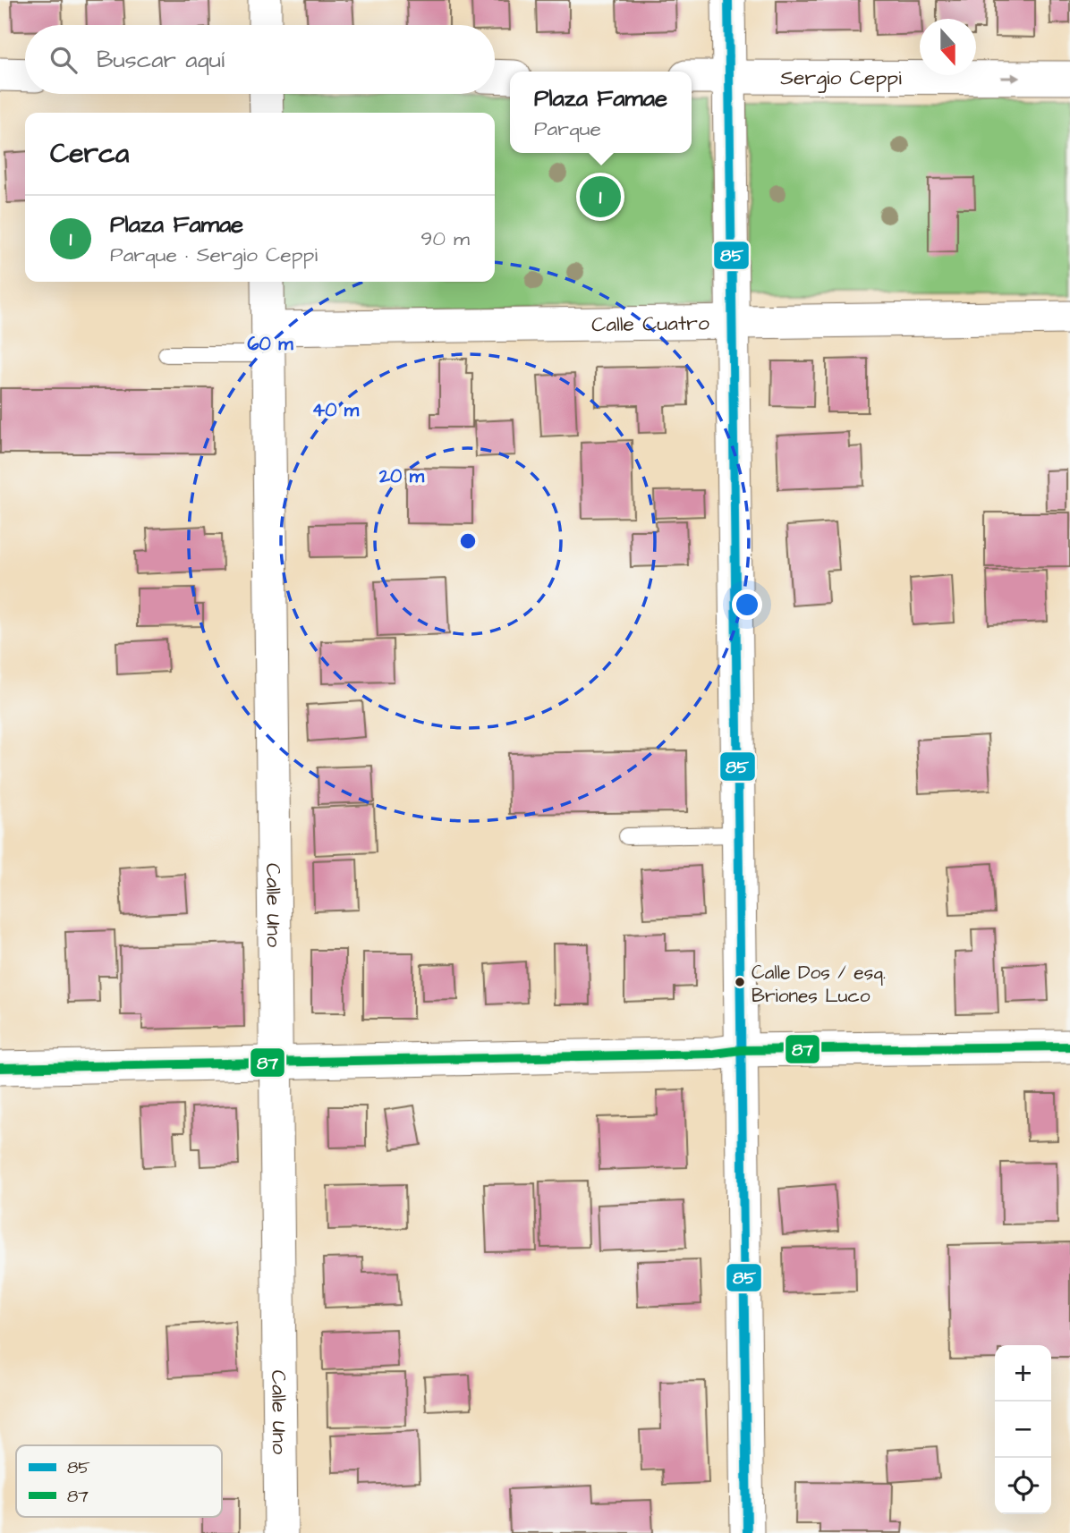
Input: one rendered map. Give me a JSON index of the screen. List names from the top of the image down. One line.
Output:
{"streets":{"street":["Sergio Ceppi","Calle Cuatro","Calle Uno"]},"crossings":[["Calle Cuatro","Calle Uno"]],"one_way":["Sergio Ceppi"],"places":["Calle Dos / esq. Briones Luco"],"lines":["transit line 85","transit line 87"],"legend":["85","87"],"north":"bottom","page":{"search":"Buscar aquí","popup":["Plaza Famae","Parque"],"heading":"Cerca","pins":"1","list":[{"mark":"1","name":"Plaza Famae","note":"Parque · Sergio Ceppi","value":"90 m"}],"map_buttons":["+","−"]},"rings":["60 m","40 m","20 m"]}
